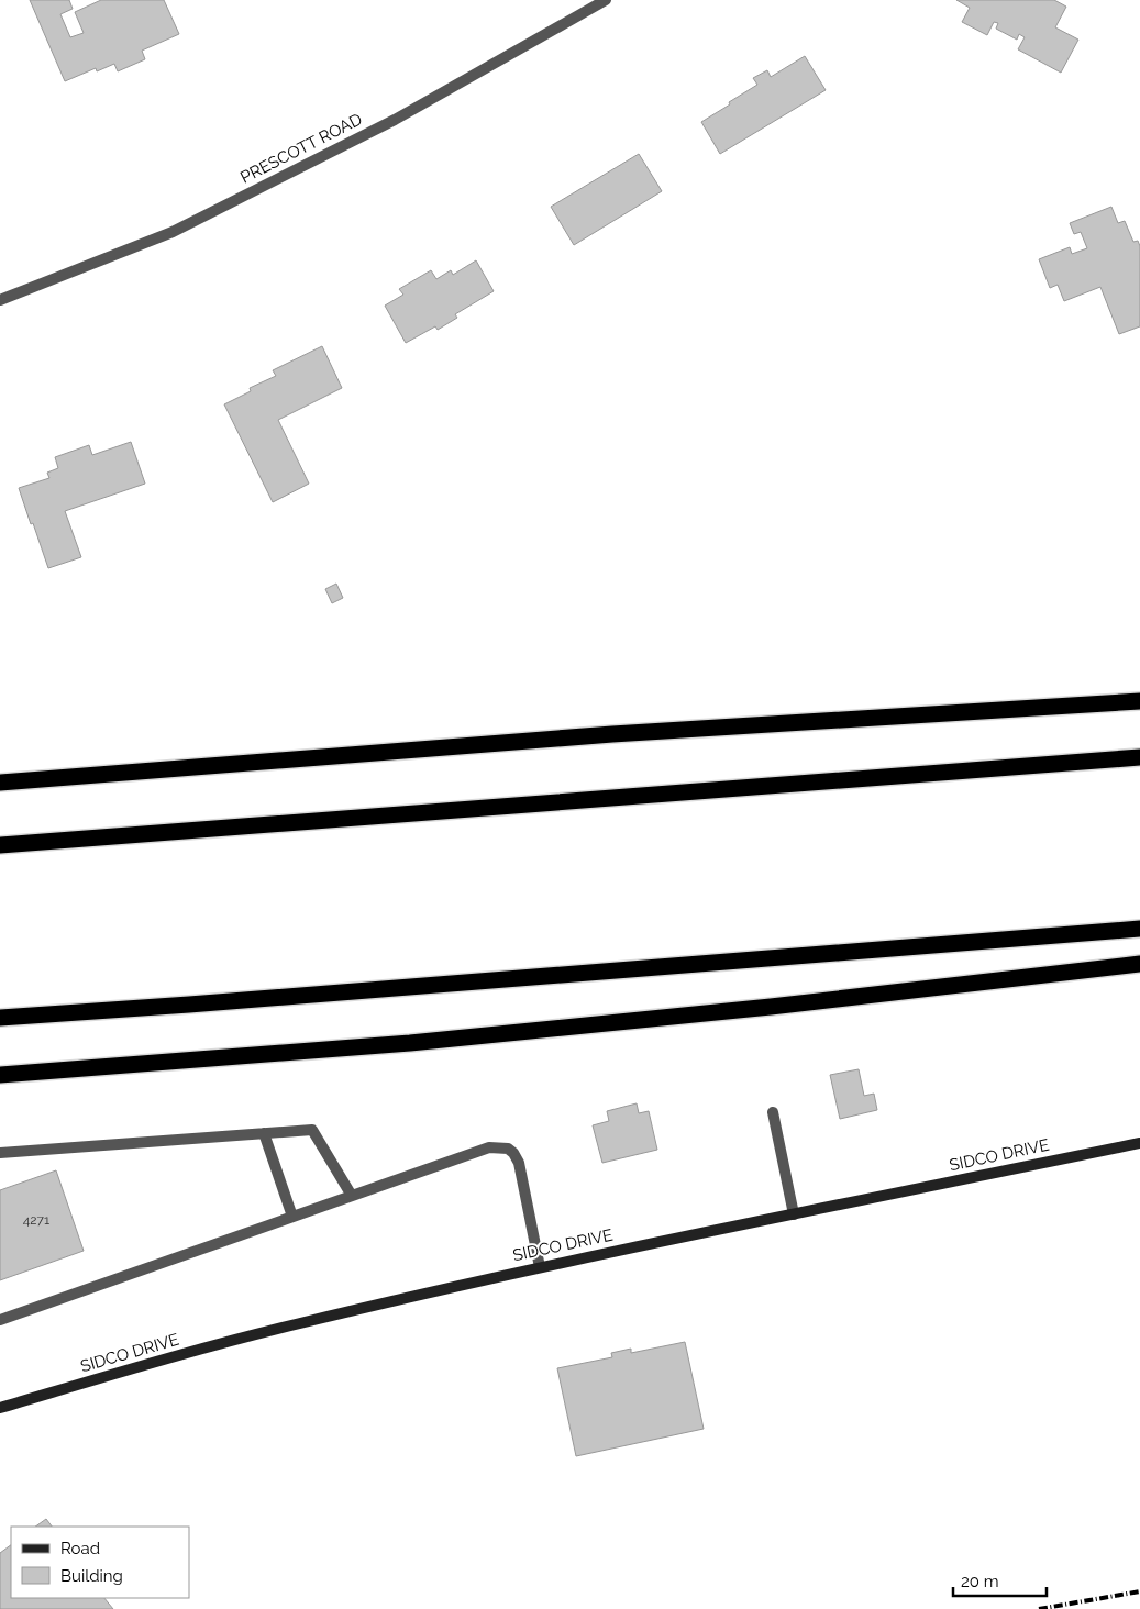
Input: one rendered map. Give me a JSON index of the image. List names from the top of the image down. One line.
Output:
{"streets":{"main road":["SIDCO DRIVE"],"street":["PRESCOTT ROAD"]},"house_numbers":["4271"],"legend":["Road","Building"],"scale_bar":"20 m"}
